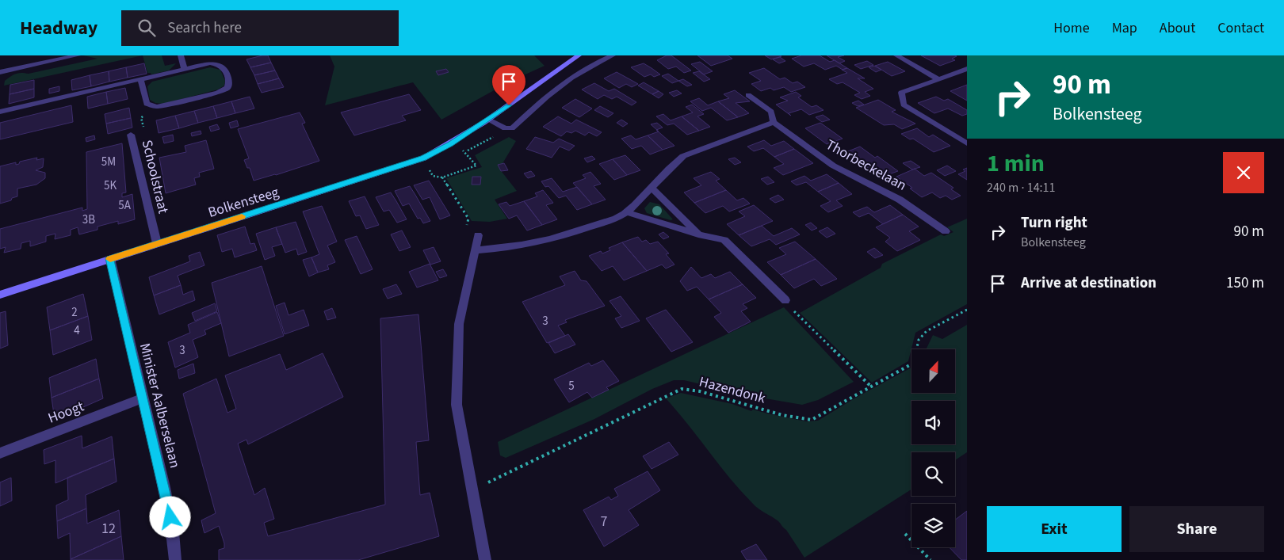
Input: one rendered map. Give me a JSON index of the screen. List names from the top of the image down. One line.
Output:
{"streets":{"street":["Thorbeckelaan","Schoolstraat","Bolkensteeg","Minister Aalberselaan","Hoogt"],"path":["Hazendonk"]},"crossings":[["Schoolstraat","Bolkensteeg"],["Bolkensteeg","Minister Aalberselaan"],["Minister Aalberselaan","Hoogt"]],"house_numbers":["5M","5K","5A","3B","2","3","4","3","5","7","12"],"north":"top","page":{"header":"Headway","search":"Search here","nav":["Home","Map","About","Contact"],"turn":["90 m","Bolkensteeg"],"heading":["1 min","240 m · 14:11"],"list":[{"name":"Turn right","note":"Bolkensteeg","value":"90 m"},{"name":"Arrive at destination","value":"150 m"}],"buttons":["Exit","Share"]}}
